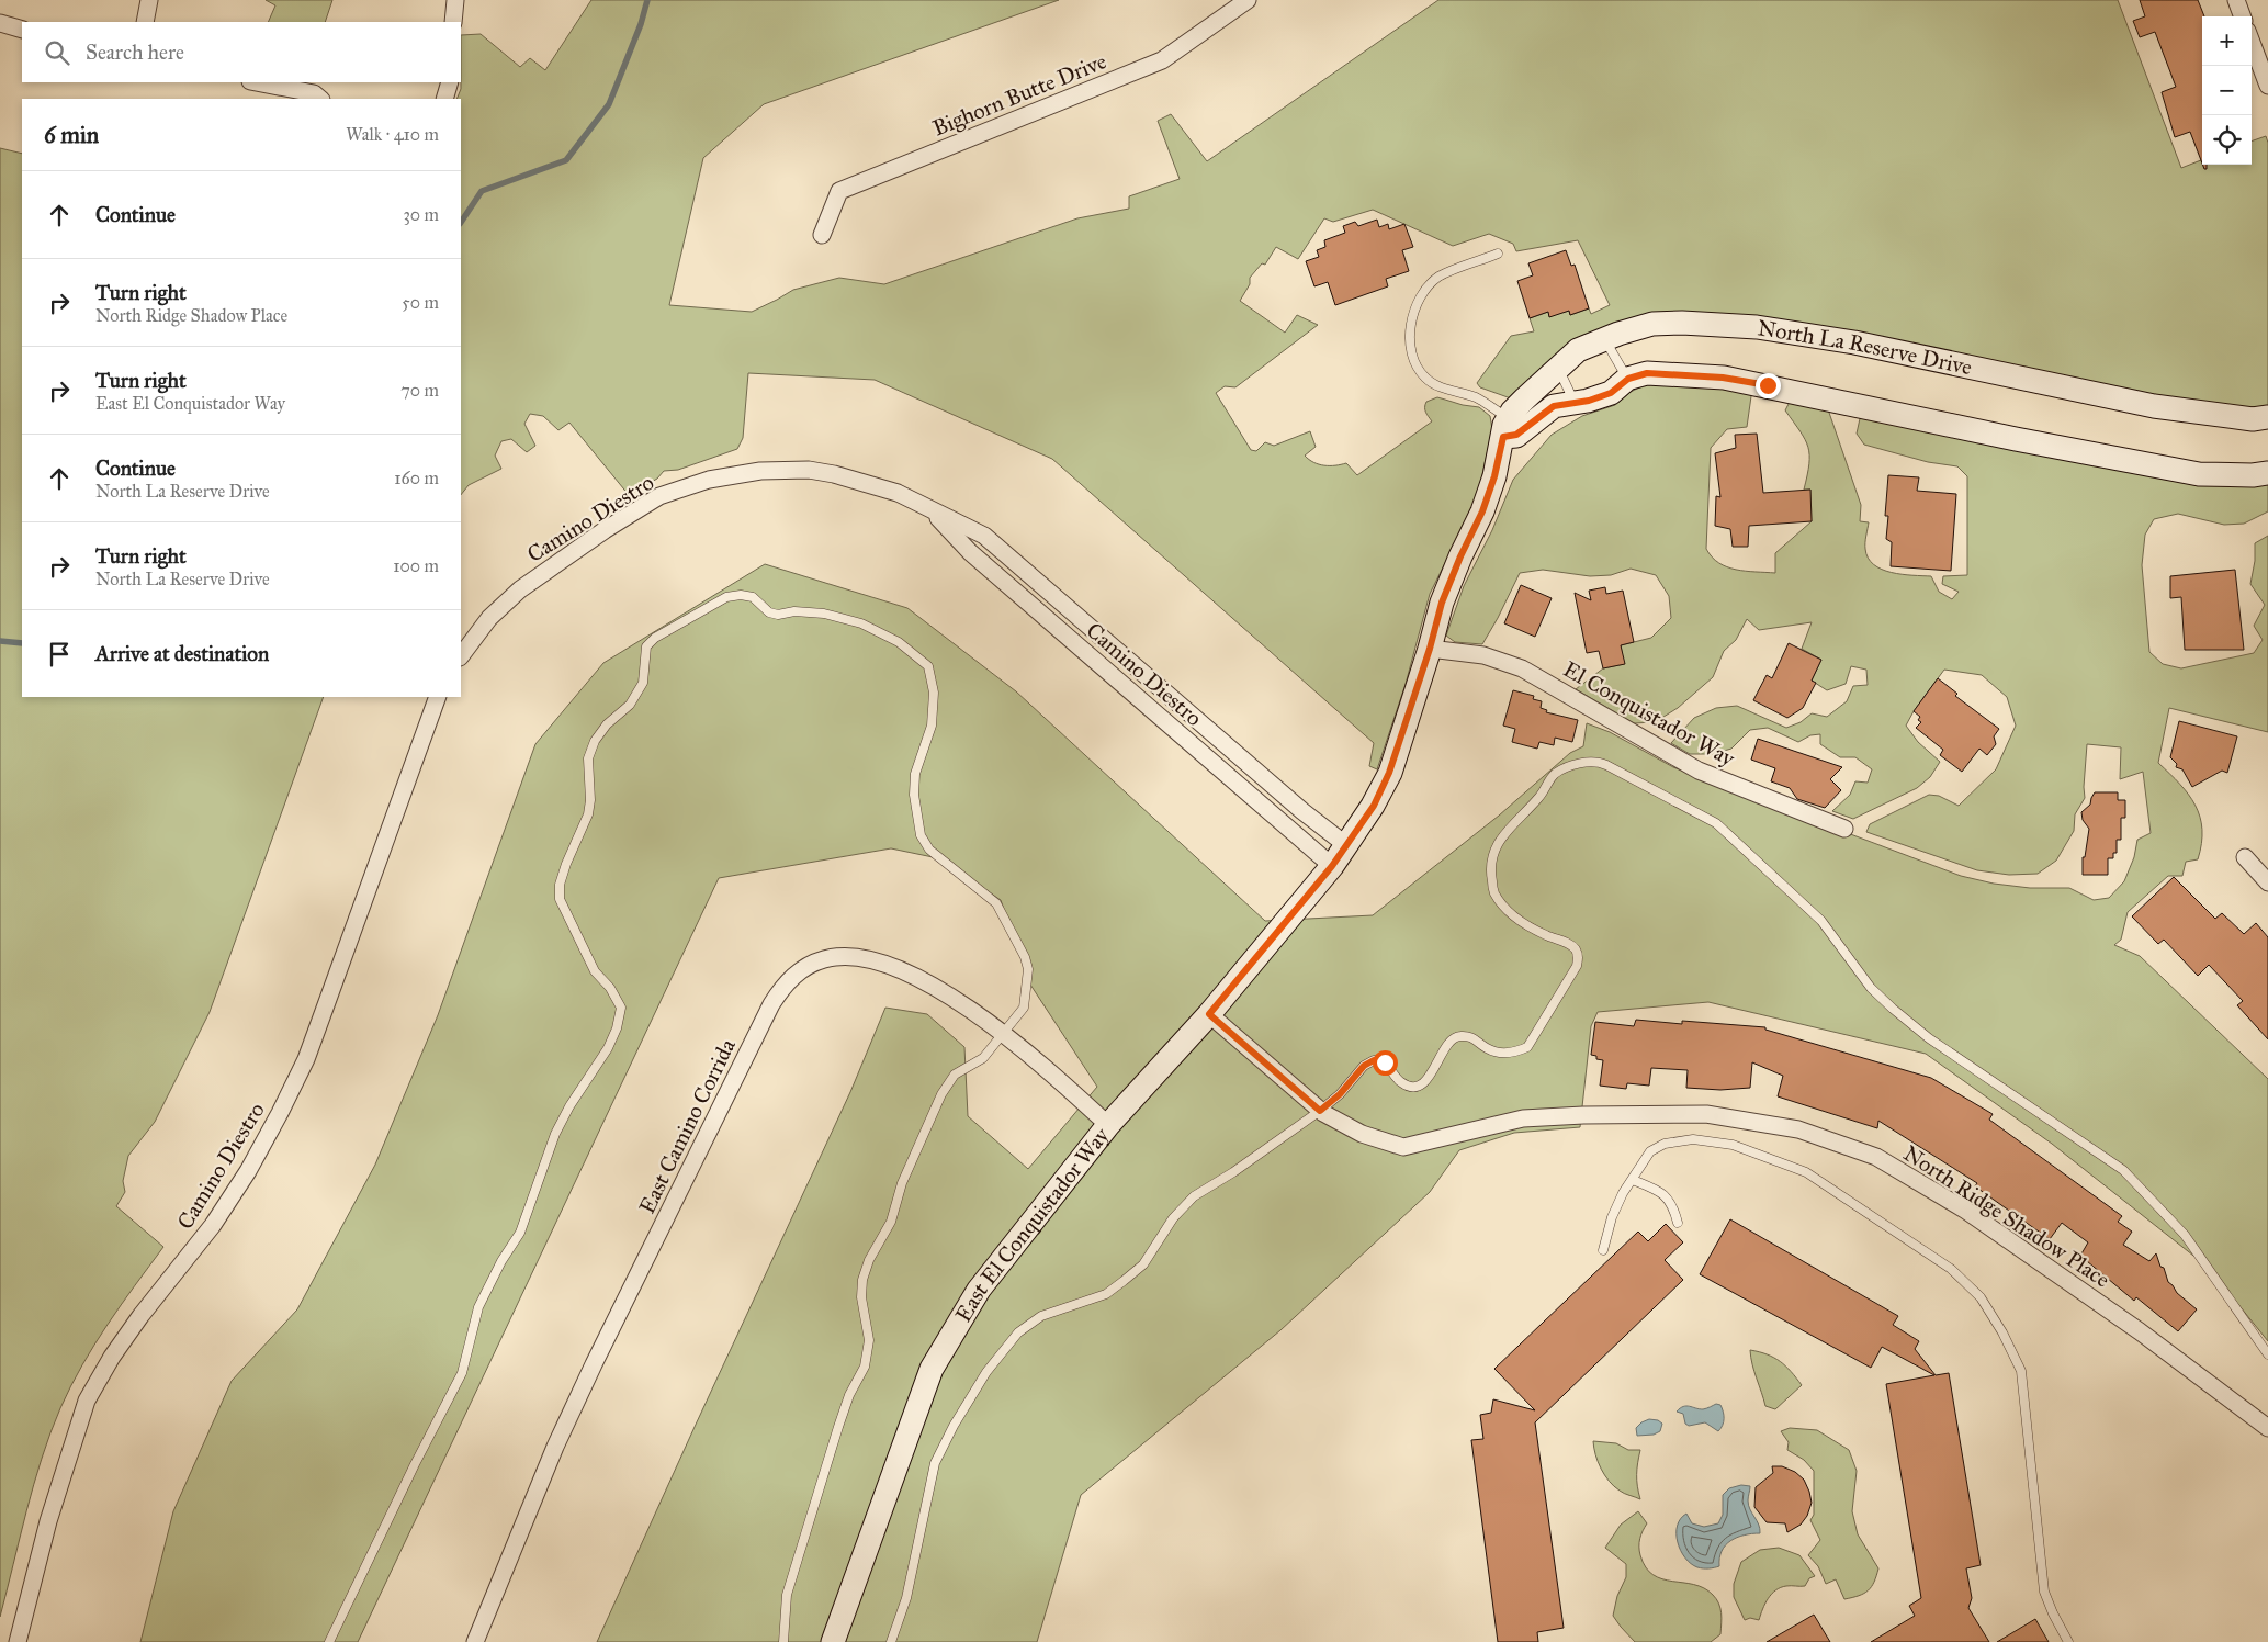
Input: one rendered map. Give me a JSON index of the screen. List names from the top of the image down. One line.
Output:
{"streets":{"street":["Bighorn Butte Drive","North La Reserve Drive","Camino Diestro","El Conquistador Way","East Camino Corrida","North Ridge Shadow Place","East El Conquistador Way"]},"crossings":[["Camino Diestro","East El Conquistador Way"],["East Camino Corrida","East El Conquistador Way"],["North Ridge Shadow Place","East El Conquistador Way"]],"page":{"map_buttons":["+","−"],"search":"Search here","heading":["6 min","Walk · 410 m"],"list":[["Continue","30 m"],["Turn right","North Ridge Shadow Place","50 m"],["Turn right","East El Conquistador Way","70 m"],["Continue","North La Reserve Drive","160 m"],["Turn right","North La Reserve Drive","100 m"],"Arrive at destination"]}}
